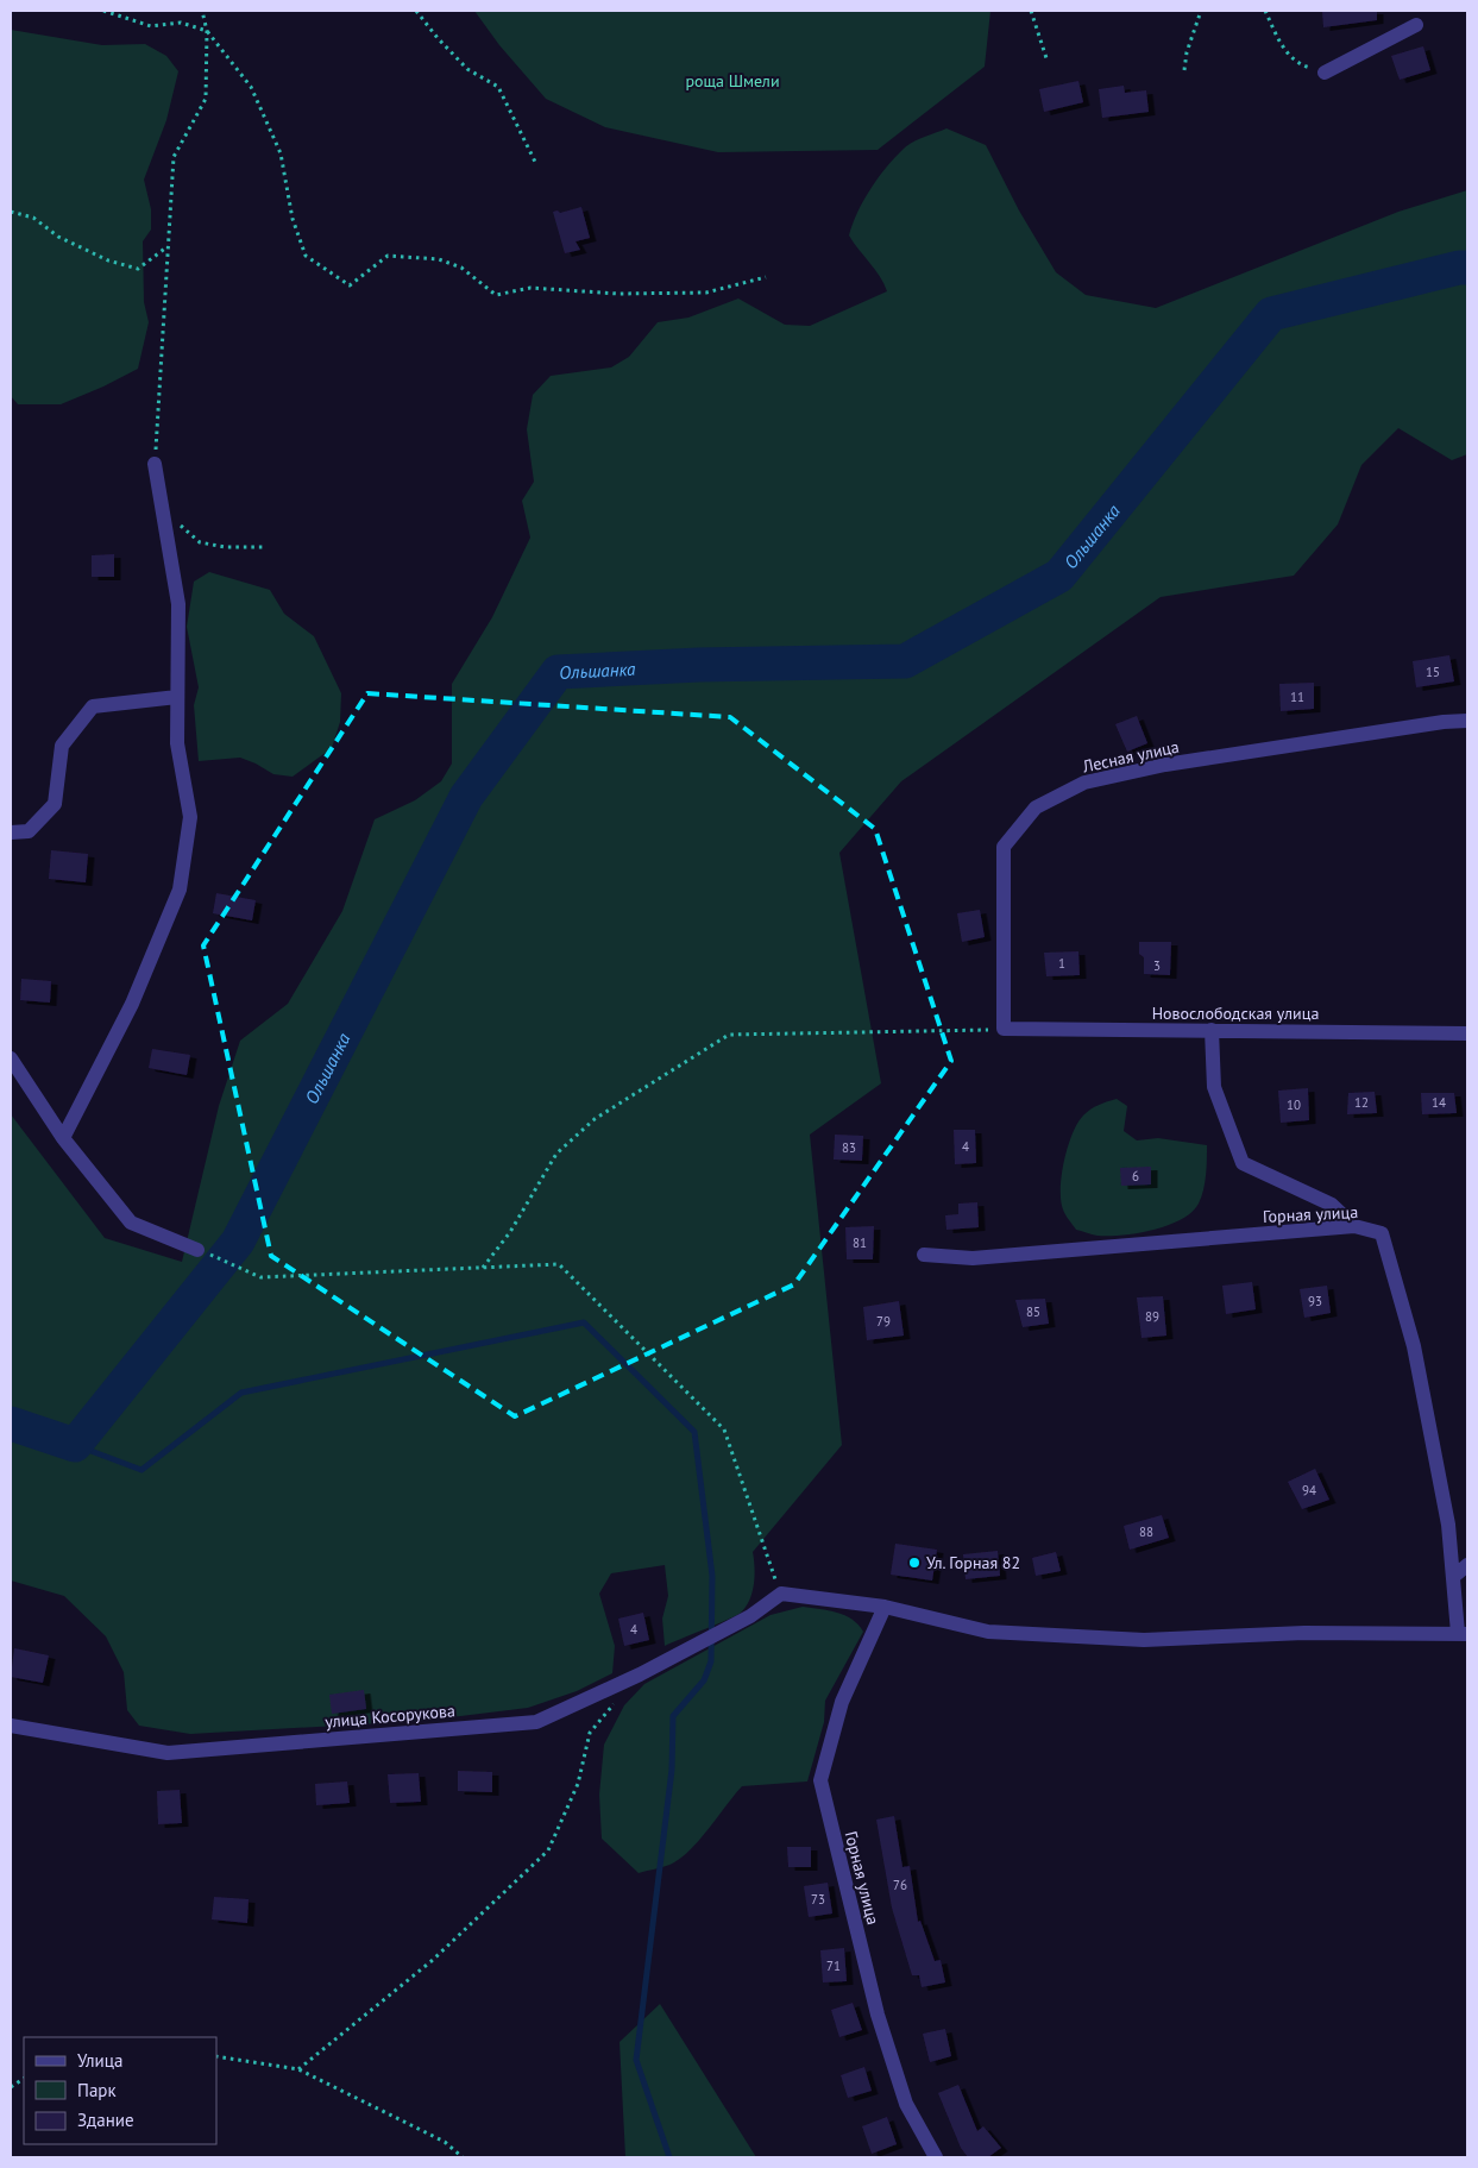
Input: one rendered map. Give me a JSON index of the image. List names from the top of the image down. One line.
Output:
{"streets":{"street":["Лесная улица","Новослободская улица","Горная улица","улица Косорукова"]},"crossings":[["Лесная улица","Новослободская улица"]],"water":["Ольшанка"],"parks":["роща Шмели"],"places":["Ул. Горная 82"],"house_numbers":["15","11","1","3","12","14","10","4","83","6","81","93","85","89","79","94","88","4","76","73","71"],"legend":["Улица","Парк","Здание"]}
